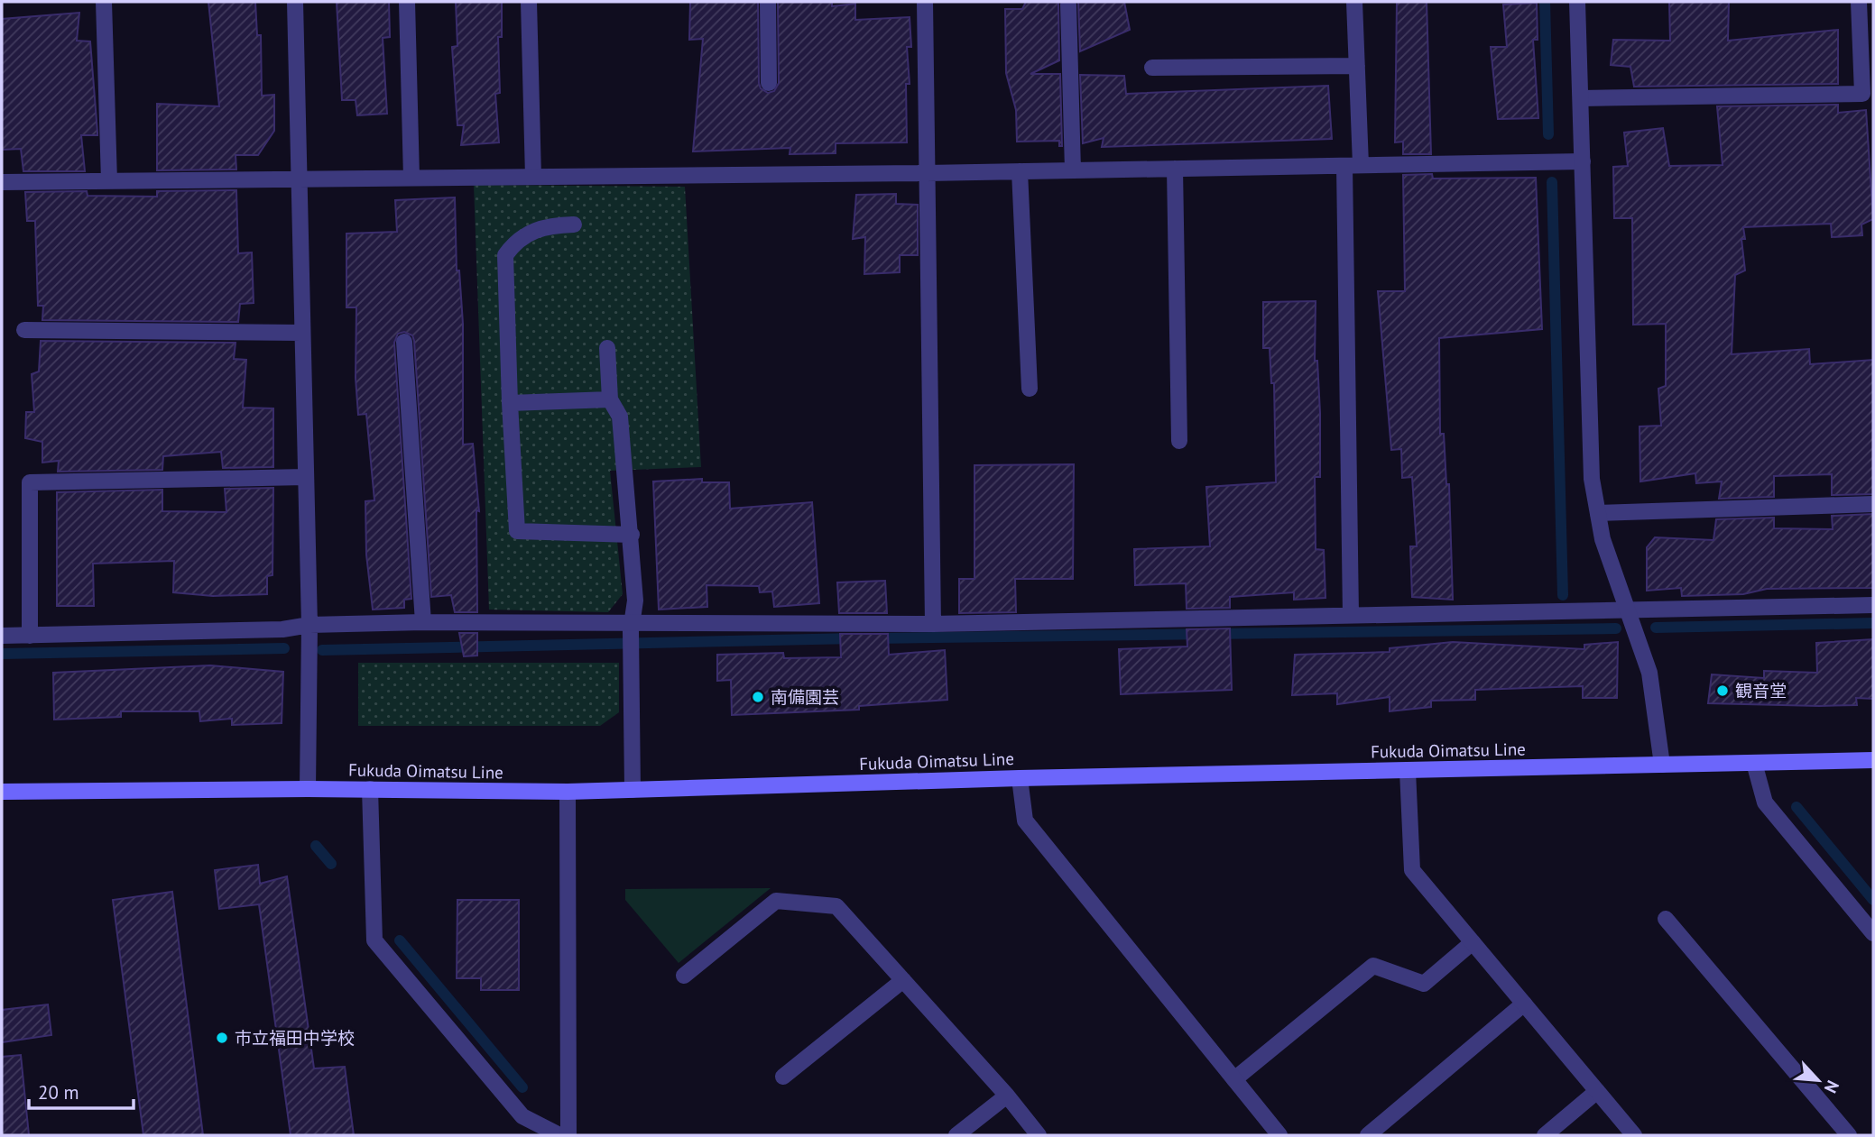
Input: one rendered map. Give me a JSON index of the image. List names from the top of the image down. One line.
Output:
{"streets":{"main road":["Fukuda Oimatsu Line"]},"places":["観音堂","南備園芸","市立福田中学校"],"scale_bar":"20 m","north":"bottom right"}
